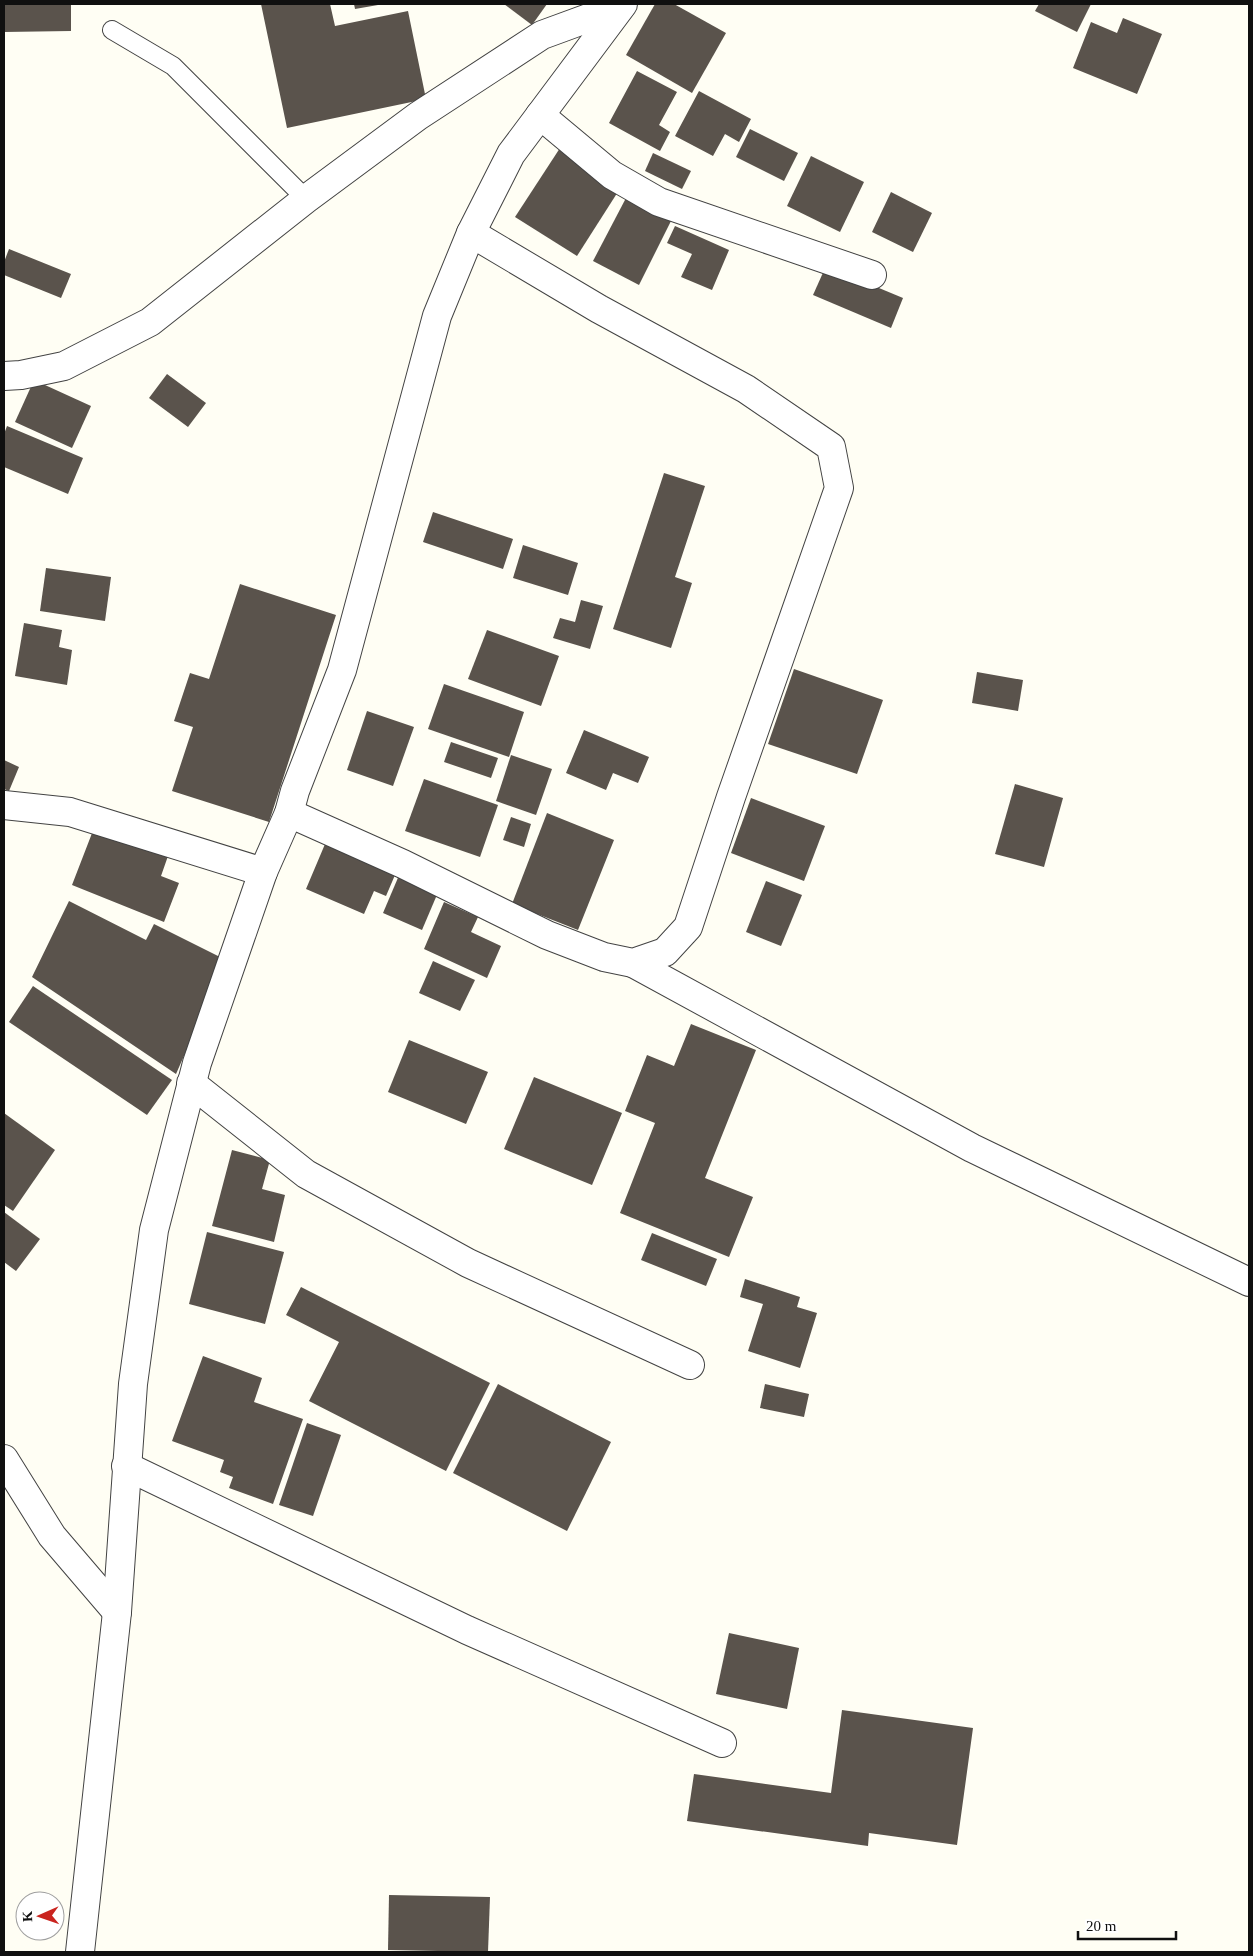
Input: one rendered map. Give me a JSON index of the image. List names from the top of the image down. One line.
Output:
{"scale_bar":"20 m","north":"left"}
